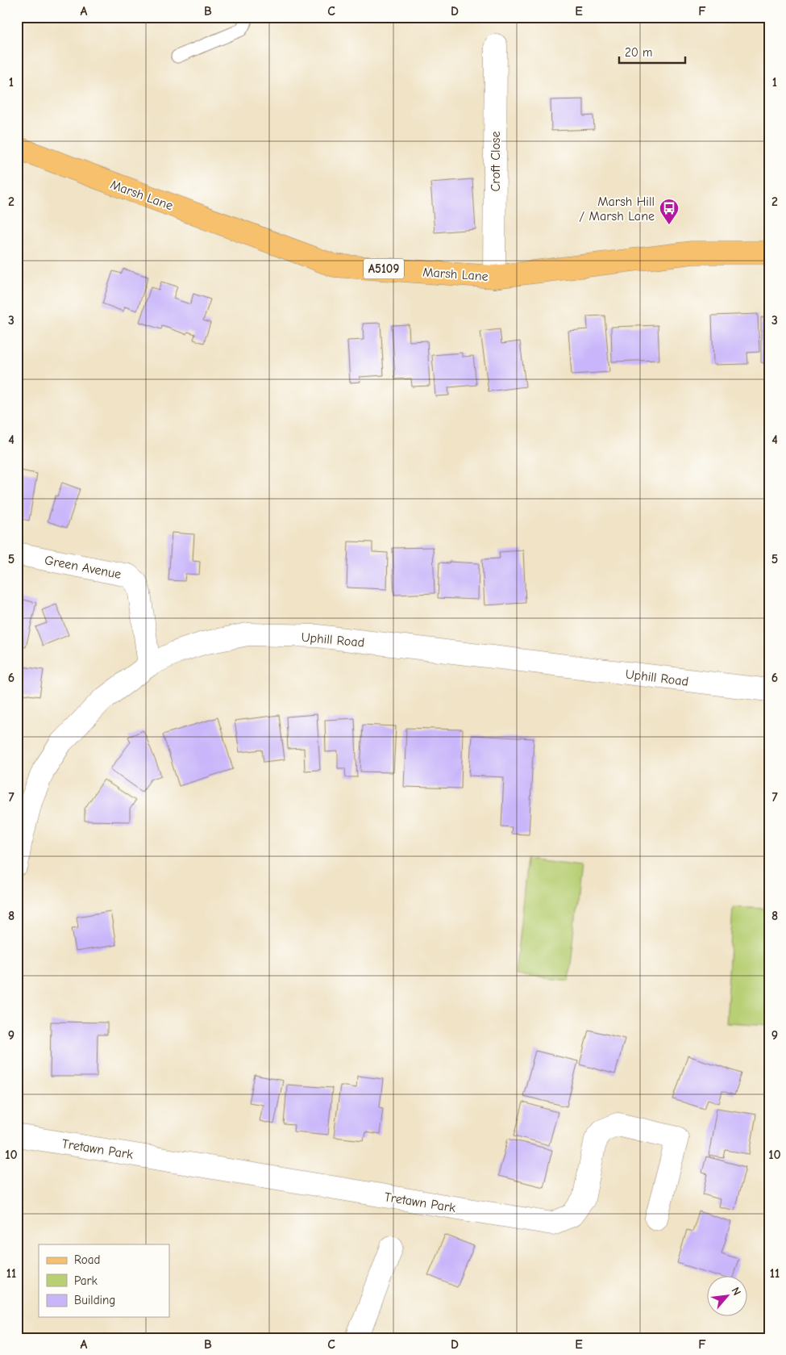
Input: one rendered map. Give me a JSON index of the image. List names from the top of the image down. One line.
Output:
{"streets":{"main road":["Marsh Lane","A5109"],"street":["Croft Close","Green Avenue","Uphill Road","Tretawn Park"]},"crossings":[["Croft Close","Marsh Lane"],["Green Avenue","Uphill Road"]],"places":{"bus stop":["Marsh Hill / Marsh Lane"]},"legend":["Road","Park","Building"],"scale_bar":"20 m","north":"top right","grid":{"columns":["A","B","C","D","E","F"],"rows":["1","2","3","4","5","6","7","8","9","10","11"]}}
